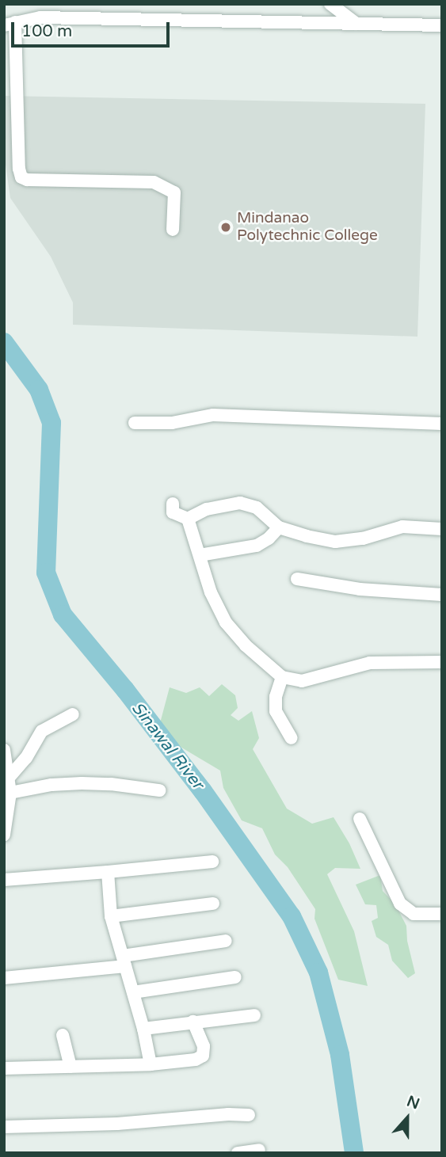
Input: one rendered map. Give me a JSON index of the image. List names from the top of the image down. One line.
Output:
{"water":["Sinawal River"],"places":["Mindanao Polytechnic College"],"scale_bar":"100 m","north":"top"}
